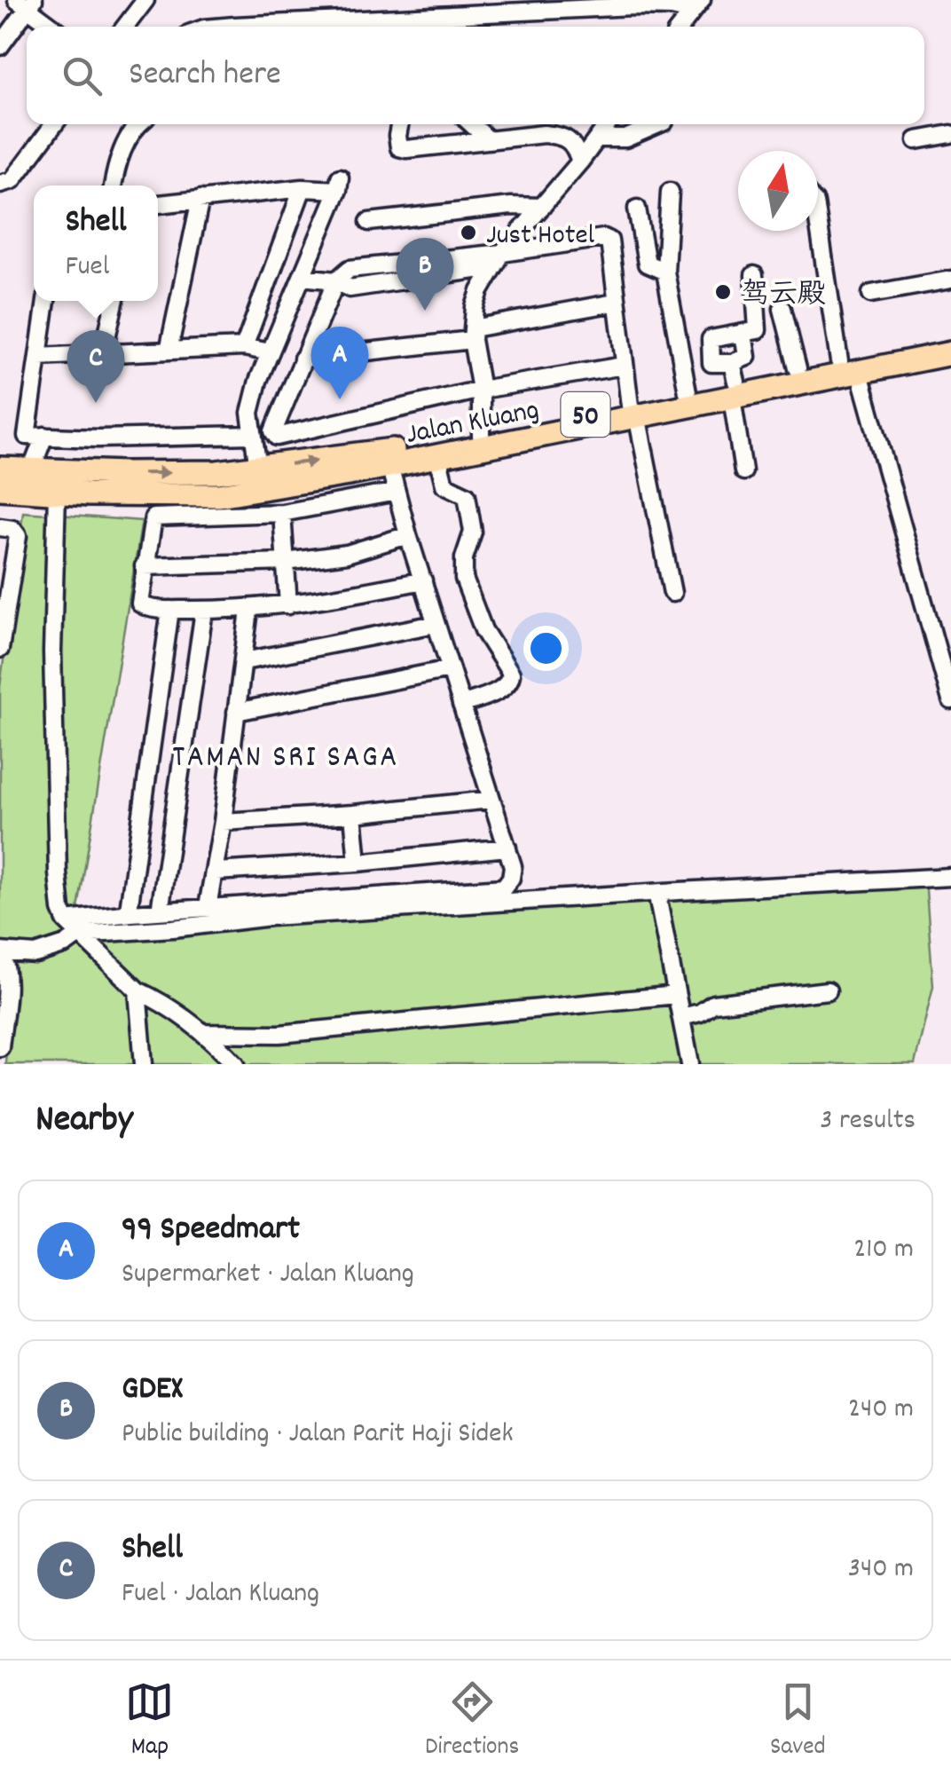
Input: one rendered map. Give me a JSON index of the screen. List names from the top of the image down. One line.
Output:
{"streets":{"highway":["50","Jalan Kluang"]},"districts":["TAMAN SRI SAGA"],"places":["Just Hotel","驾云殿"],"north":"top","page":{"search":"Search here","popup":["Shell","Fuel"],"pins":["B","A","C"],"heading":["Nearby","3 results"],"list":[{"mark":"A","name":"99 Speedmart","note":"Supermarket · Jalan Kluang","value":"210 m"},{"mark":"B","name":"GDEX","note":"Public building · Jalan Parit Haji Sidek","value":"240 m"},{"mark":"C","name":"Shell","note":"Fuel · Jalan Kluang","value":"340 m"}],"nav":["Map","Directions","Saved"]}}
